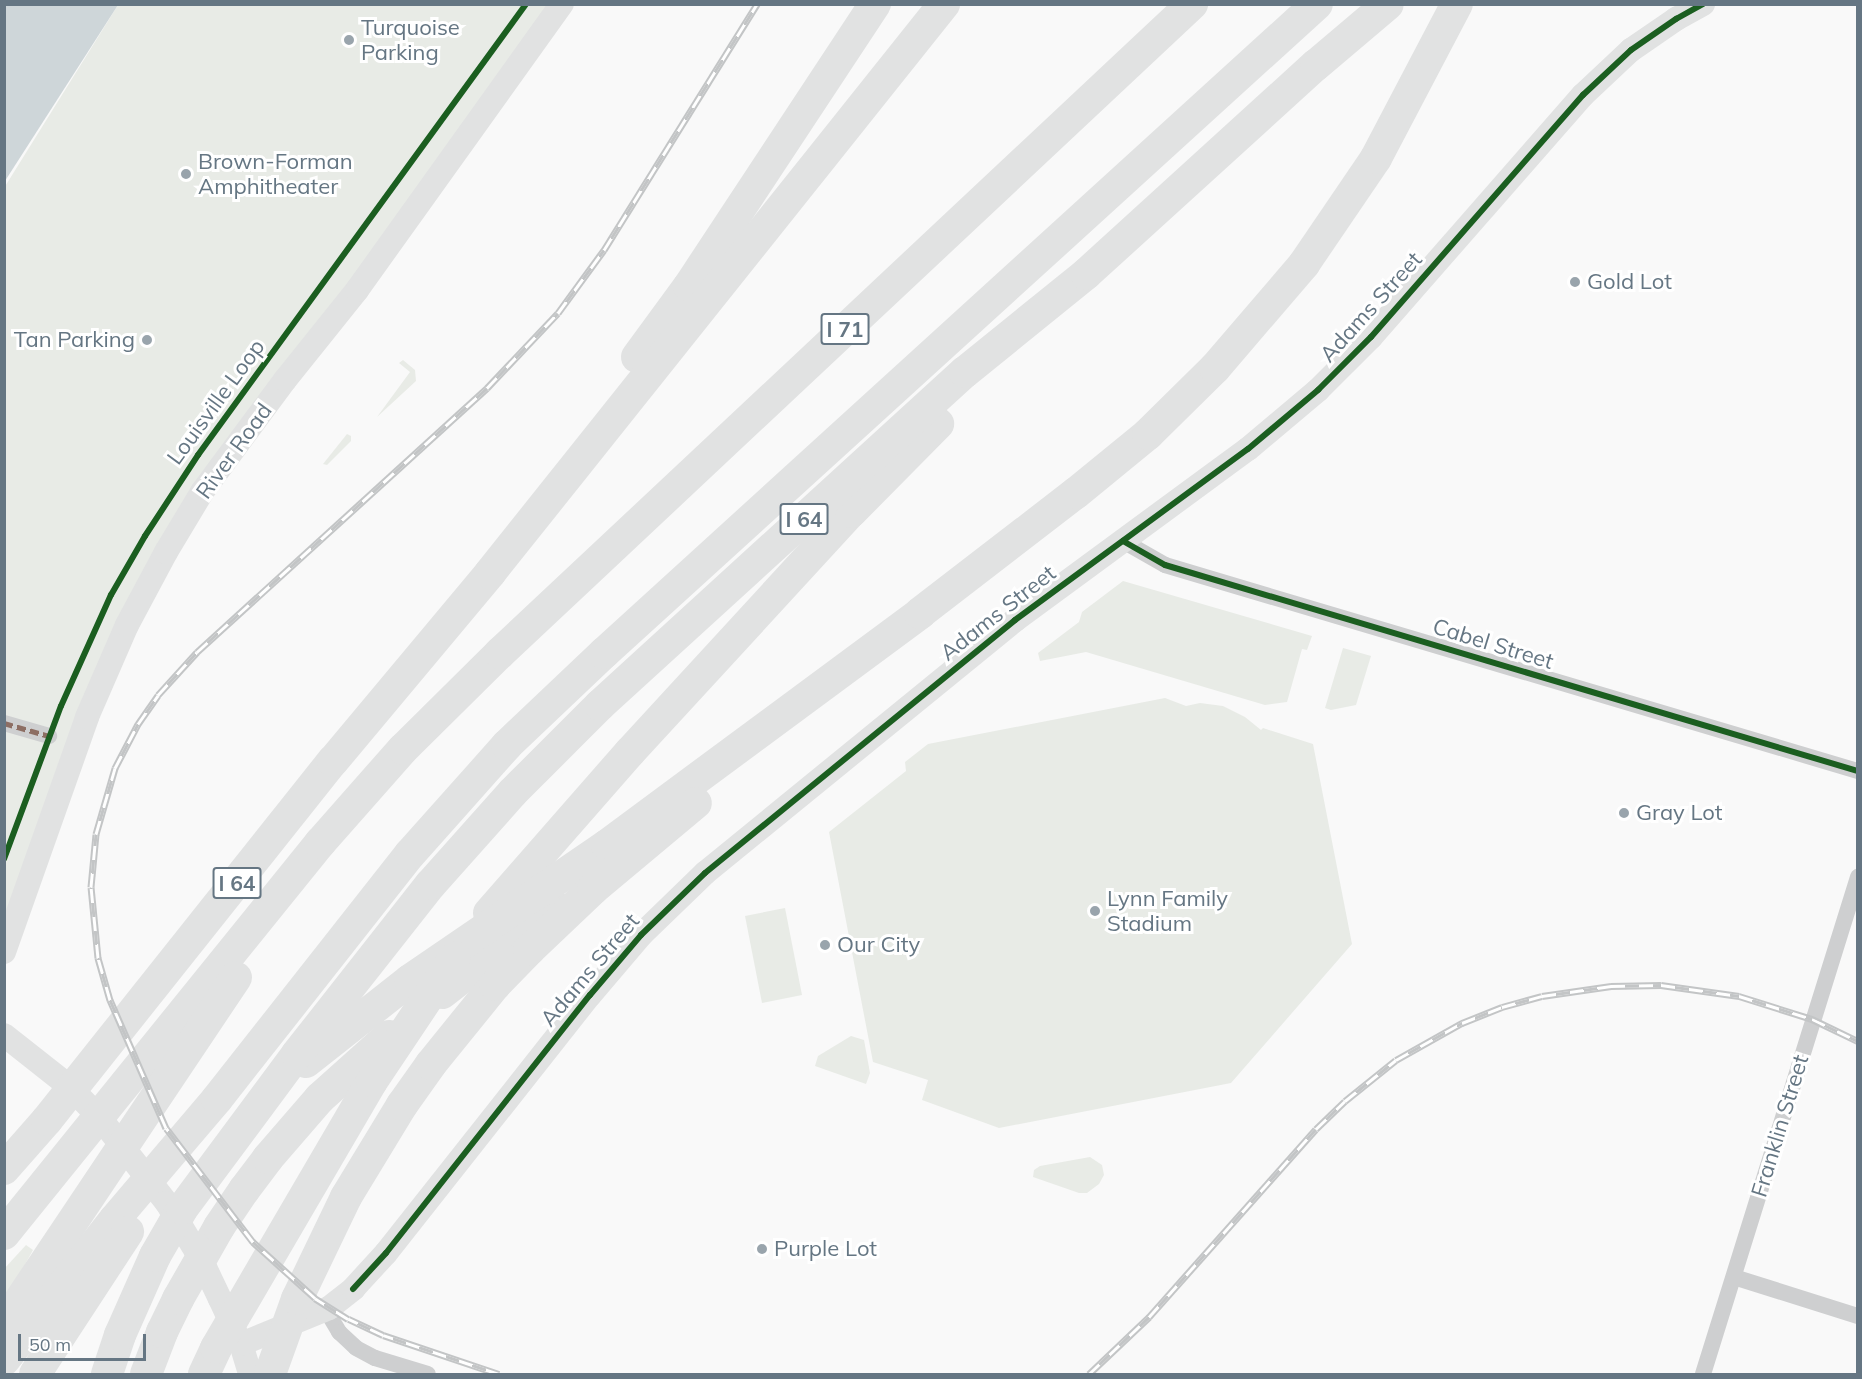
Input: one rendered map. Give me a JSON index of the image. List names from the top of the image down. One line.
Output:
{"streets":{"highway":["I 71","I 64"],"street":["Adams Street","River Road","Cabel Street","Franklin Street"],"cycle path":["Louisville Loop"]},"crossings":[["Adams Street","Cabel Street"]],"places":["Turquoise Parking","Brown-Forman Amphitheater","Gold Lot","Tan Parking","Gray Lot","Lynn Family Stadium","Our City","Purple Lot"],"scale_bar":"50 m"}
